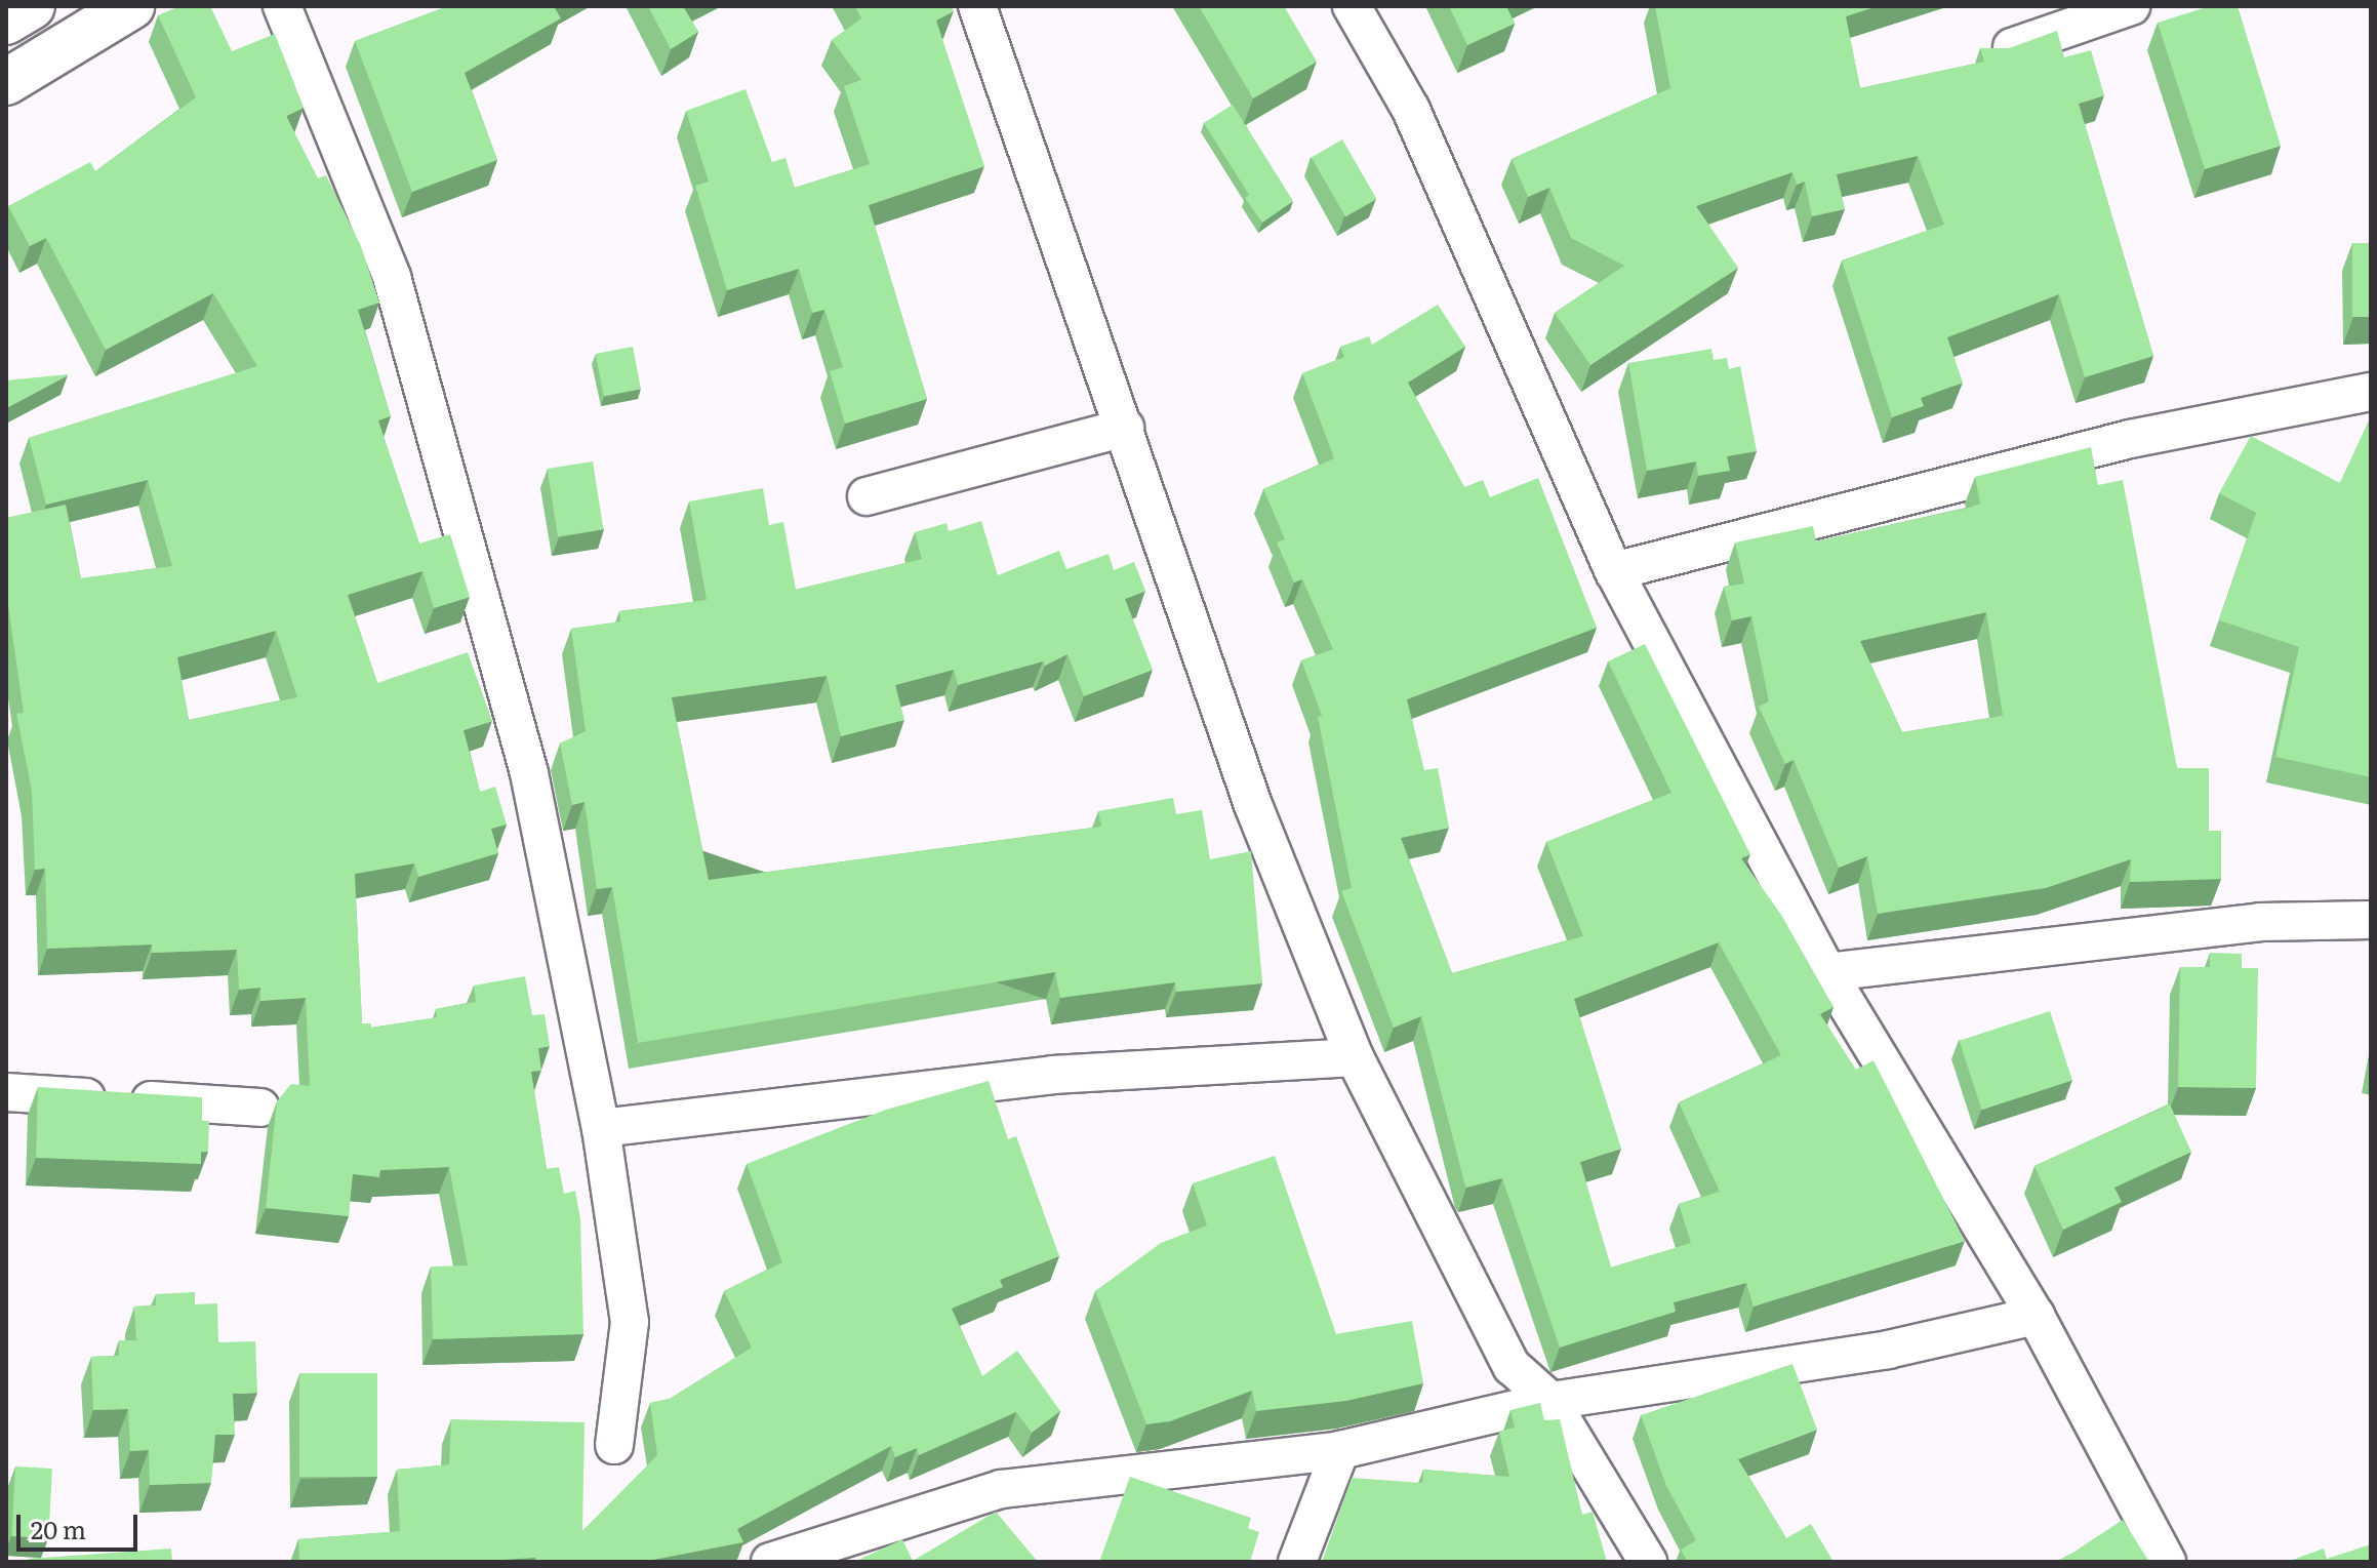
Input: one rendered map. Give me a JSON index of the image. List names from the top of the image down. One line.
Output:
{"scale_bar":"20 m"}
